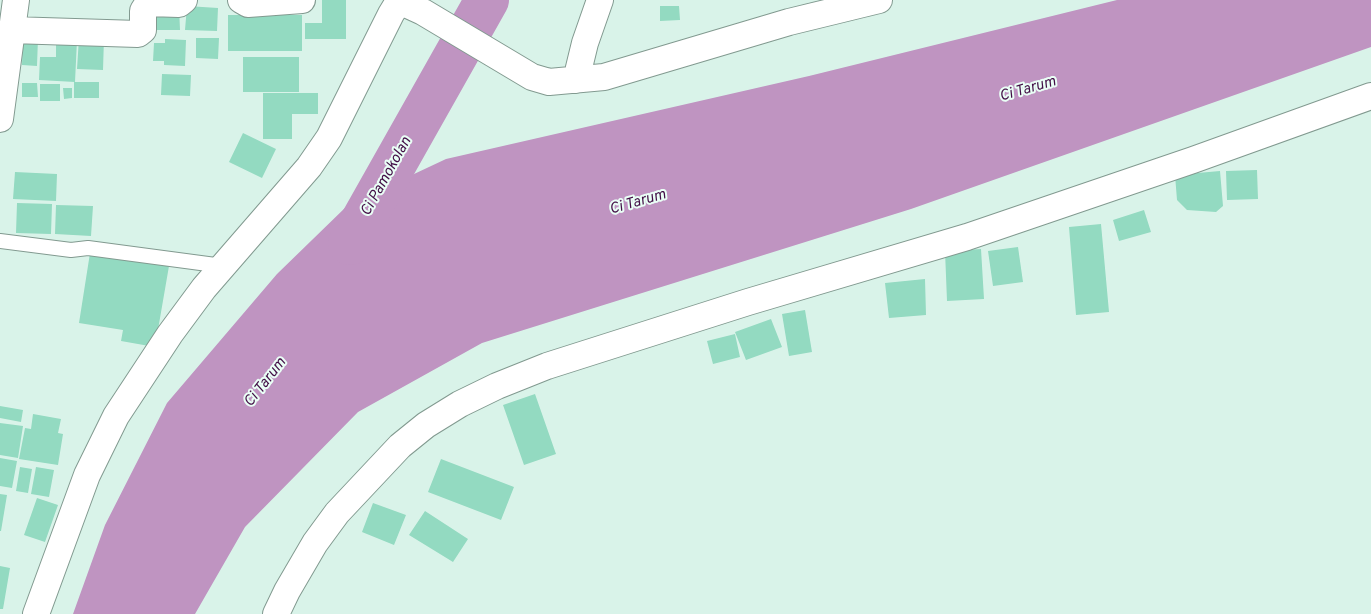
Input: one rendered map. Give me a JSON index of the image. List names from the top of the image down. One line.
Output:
{"water":["Ci Tarum","Ci Pamokolan"]}
